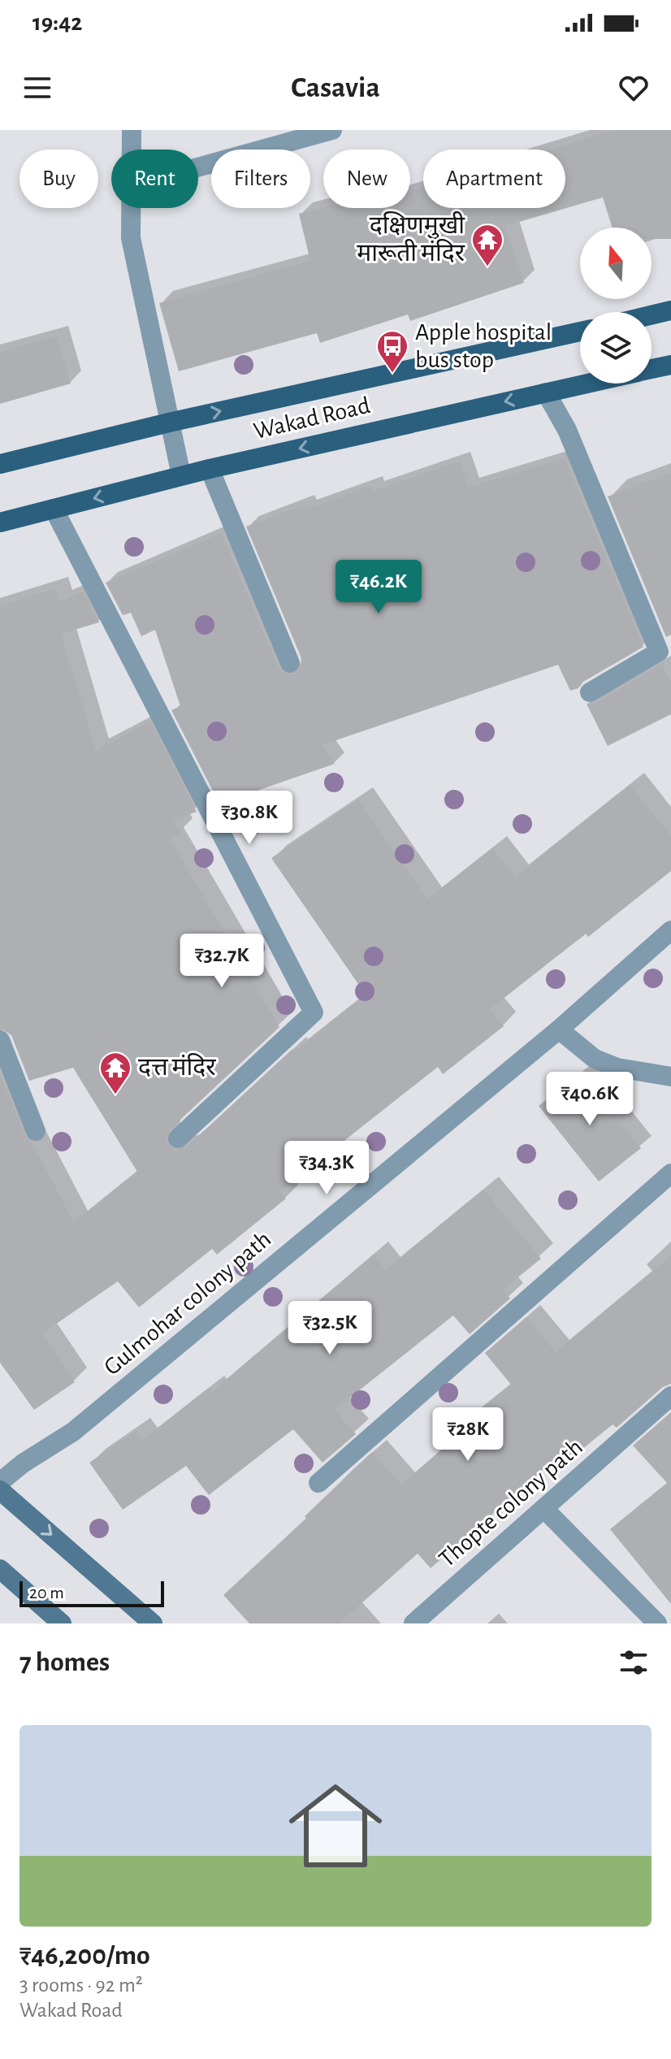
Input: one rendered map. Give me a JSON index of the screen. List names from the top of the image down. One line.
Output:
{"streets":{"main road":["Wakad Road"],"street":["Gulmohar colony path","Thopte colony path"]},"places":{"temple":["दक्षिणमुखी मारूती मंदिर","दत्त मंदिर"],"bus stop":["Apple hospital bus stop"]},"scale_bar":"20 m","north":"top","page":{"status":"19:42","header":"Casavia","chip":["Buy","Rent","Filters","New","Apartment"],"price":["₹46.2K","₹30.8K","₹32.7K","₹40.6K","₹34.3K","₹32.5K","₹28K"],"scale":"20 m","heading":"7 homes","list":[{"name":"₹46,200/mo","note":"3 rooms · 92 m² · Wakad Road"}]}}
